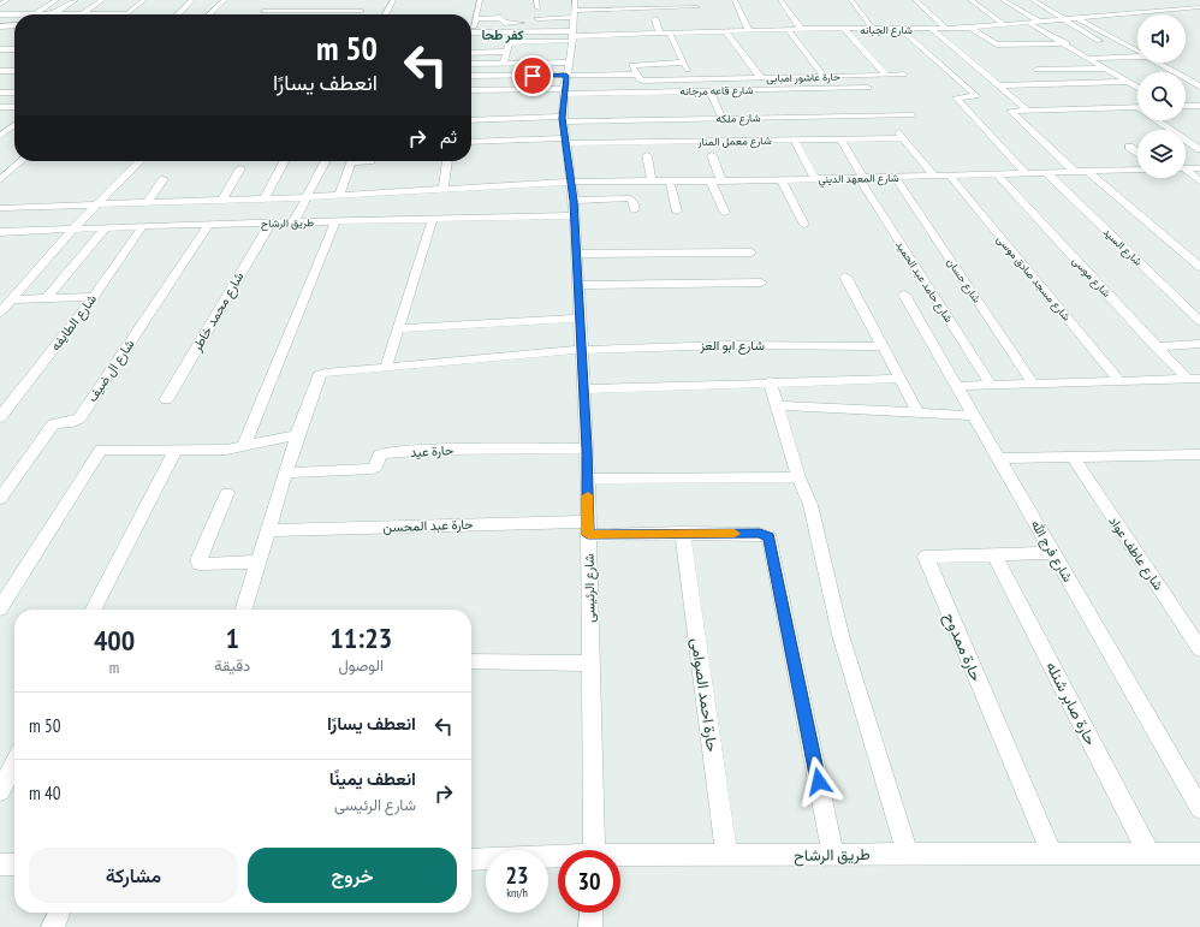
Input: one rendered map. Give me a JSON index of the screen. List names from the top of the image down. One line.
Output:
{"streets":{"street":["شارع الجبانه","حارة عاشور امبابى","شارع قاعه مرجانه","شارع ملكه","شارع معمل المنار","شارع المعهد الديني","طريق الرشاح","شارع السيد","شارع موسى","شارع مسجد صادق موسى","شارع حسان","شارع حامد عبد الحميد","شارع محمد خاطر","شارع الطايفه","شارع ابو العز","شارع ال ضيف","حارة عيد","حارة عبد المحسن","شارع فرج الله","شارع عاطف عواد","شارع الرئيسى","حارة ممدوح","حارة احمد الصوامى","حارة صابر شنله"]},"crossings":[["شارع الجبانه","شارع الرئيسى"],["شارع قاعه مرجانه","شارع الرئيسى"],["شارع ملكه","شارع الرئيسى"],["شارع معمل المنار","شارع المعهد الديني"],["شارع معمل المنار","شارع حامد عبد الحميد"],["شارع معمل المنار","شارع الرئيسى"],["شارع المعهد الديني","طريق الرشاح"],["شارع المعهد الديني","شارع السيد"],["شارع المعهد الديني","شارع موسى"],["شارع المعهد الديني","شارع مسجد صادق موسى"],["شارع المعهد الديني","شارع حسان"],["شارع المعهد الديني","شارع حامد عبد الحميد"],["شارع المعهد الديني","شارع الرئيسى"],["طريق الرشاح","شارع محمد خاطر"],["طريق الرشاح","شارع الطايفه"],["طريق الرشاح","شارع ال ضيف"],["طريق الرشاح","حارة عبد المحسن"],["طريق الرشاح","شارع الرئيسى"],["طريق الرشاح","حارة ممدوح"],["طريق الرشاح","حارة احمد الصوامى"],["طريق الرشاح","حارة صابر شنله"],["شارع ابو العز","شارع الرئيسى"],["حارة عيد","شارع الرئيسى"],["حارة عبد المحسن","شارع الرئيسى"],["حارة عبد المحسن","حارة احمد الصوامى"],["شارع فرج الله","حارة ممدوح"],["حارة ممدوح","حارة صابر شنله"]],"districts":["كفر طحا"],"page":{"turn":["50 m","انعطف يسارًا"],"then":"ثم","eta":["11:23","الوصول","1","دقيقة","400","m"],"list":[{"name":"انعطف يسارًا","value":"50 m"},{"name":"انعطف يمينًا","note":"شارع الرئيسى","value":"40 m"}],"buttons":["خروج","مشاركة"],"speed":"23 km/h","limit":"30"}}
